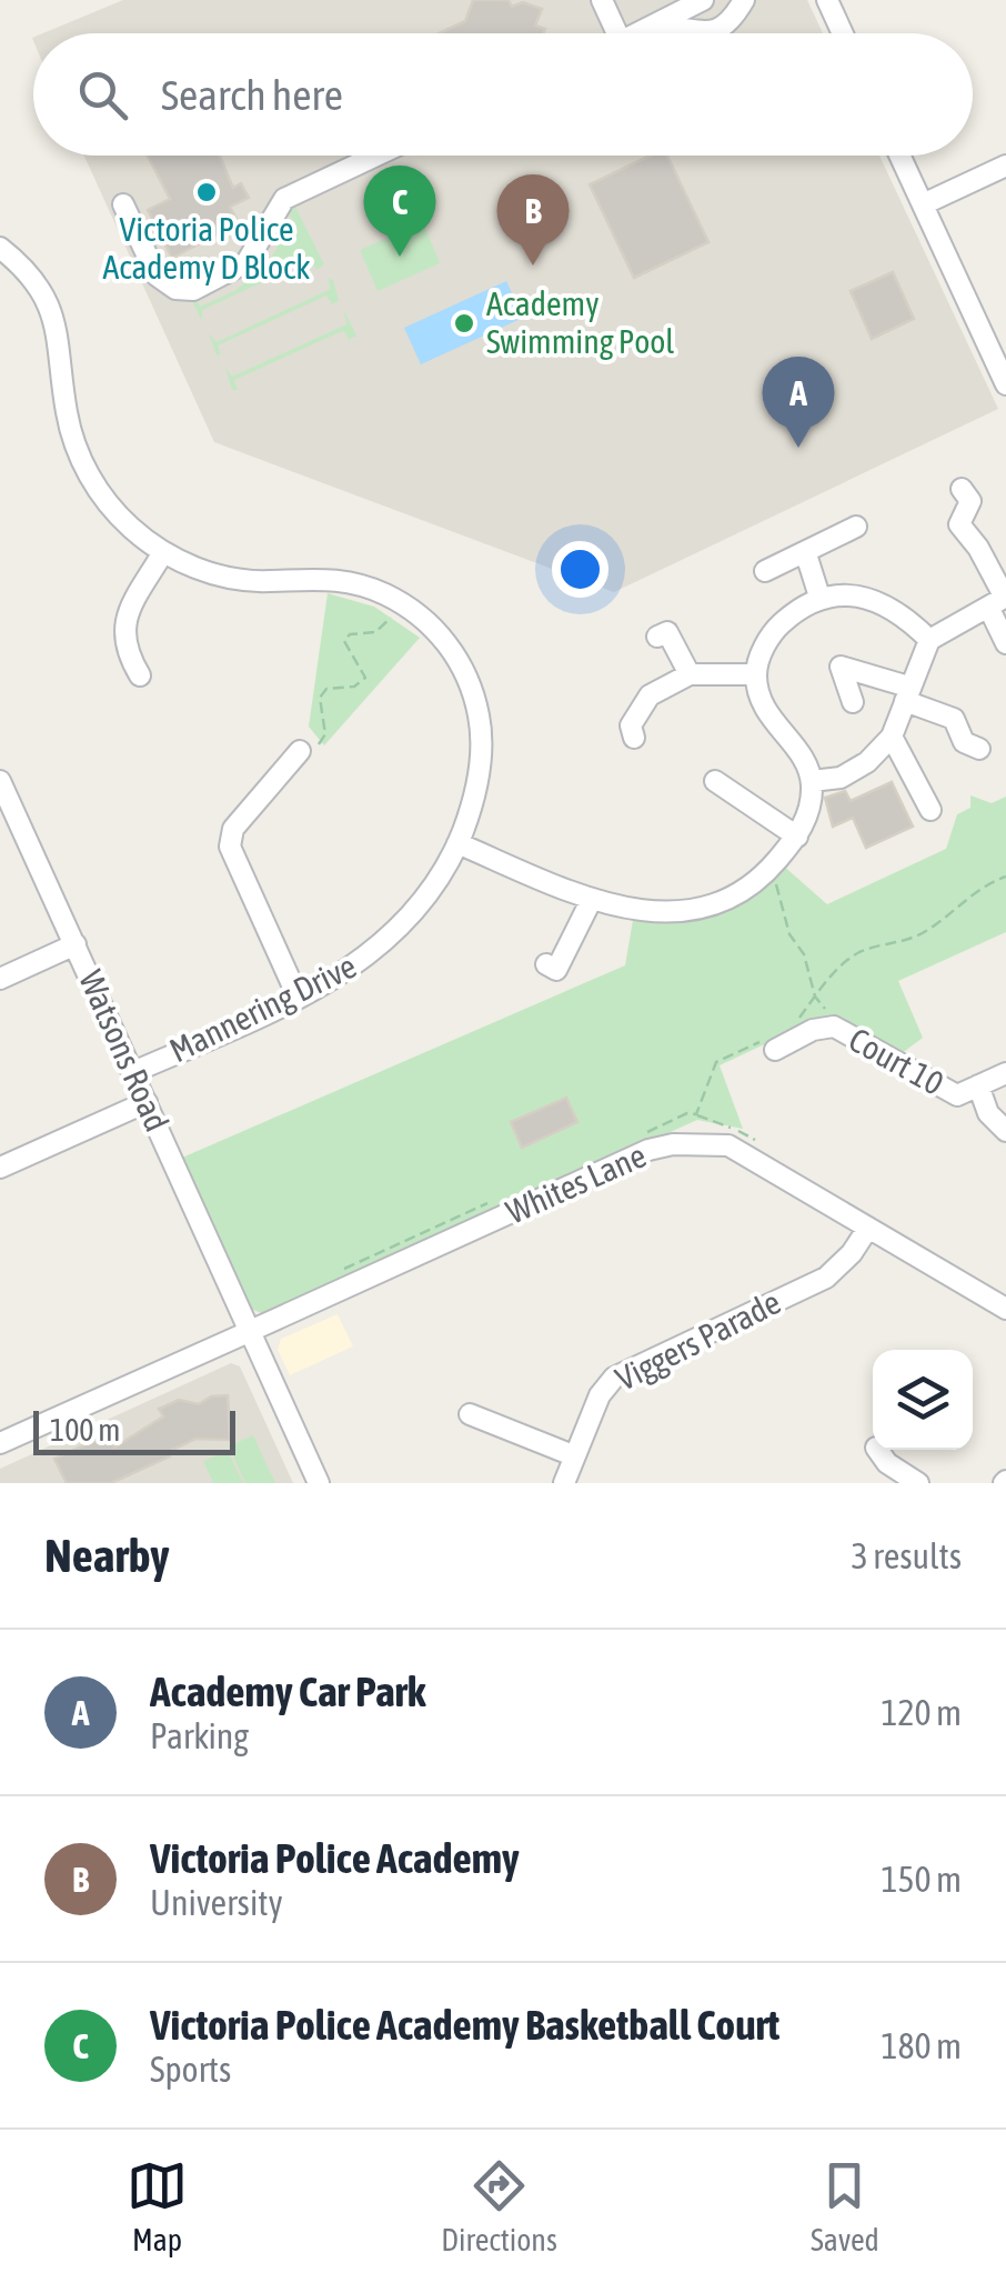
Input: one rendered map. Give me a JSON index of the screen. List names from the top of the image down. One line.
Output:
{"streets":{"street":["Mannering Drive","Watsons Road","Court 10","Whites Lane","Viggers Parade"]},"crossings":[["Mannering Drive","Watsons Road"],["Watsons Road","Whites Lane"],["Whites Lane","Viggers Parade"]],"places":["Victoria Police Academy D Block","Academy Swimming Pool"],"scale_bar":"100 m","page":{"search":"Search here","pins":["C","B","A"],"scale":"100 m","heading":["Nearby","3 results"],"list":[{"mark":"A","name":"Academy Car Park","note":"Parking","value":"120 m"},{"mark":"B","name":"Victoria Police Academy","note":"University","value":"150 m"},{"mark":"C","name":"Victoria Police Academy Basketball Court","note":"Sports","value":"180 m"}],"nav":["Map","Directions","Saved"]}}
